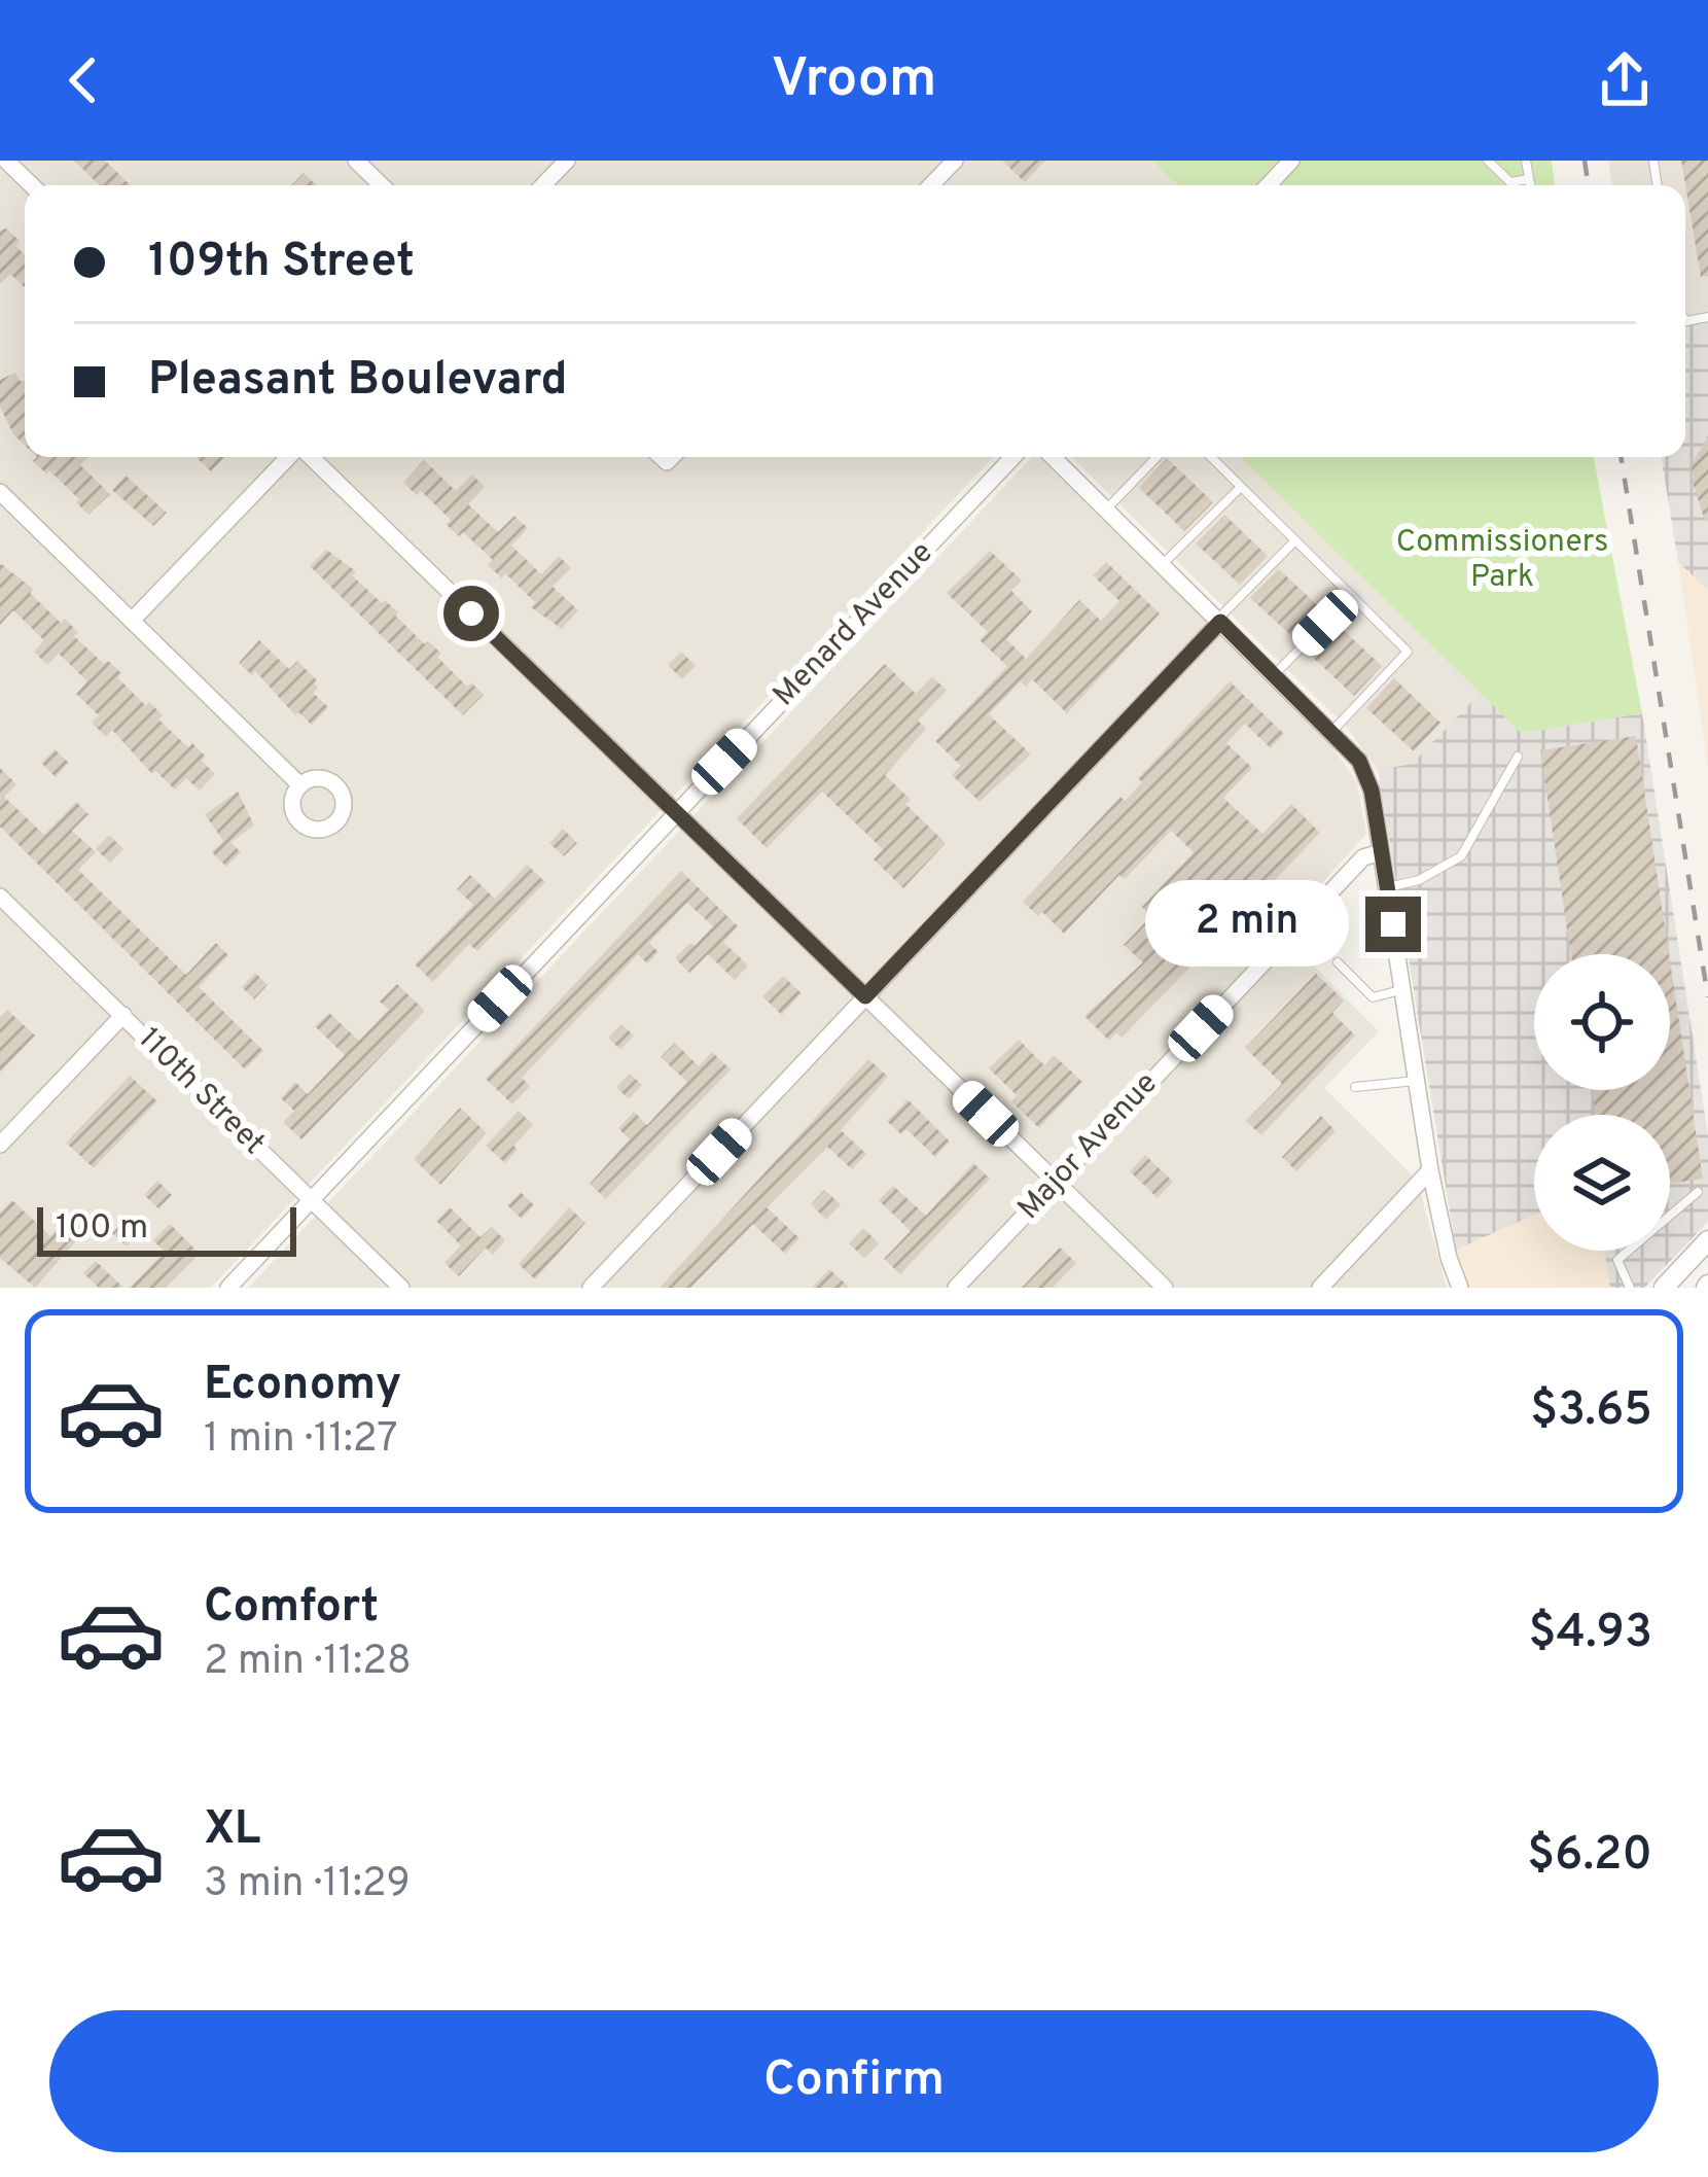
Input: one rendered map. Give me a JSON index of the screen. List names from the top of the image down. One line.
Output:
{"streets":{"street":["Menard Avenue","110th Street","Major Avenue"]},"crossings":[["Menard Avenue","110th Street"]],"parks":["Commissioners Park"],"scale_bar":"100 m","page":{"header":"Vroom","banner":["109th Street","Pleasant Boulevard"],"bubble":"2 min","scale":"100 m","list":[{"name":"Economy","note":"1 min · 11:27","value":"$3.65"},{"name":"Comfort","note":"2 min · 11:28","value":"$4.93"},{"name":"XL","note":"3 min · 11:29","value":"$6.20"}],"buttons":"Confirm"}}
